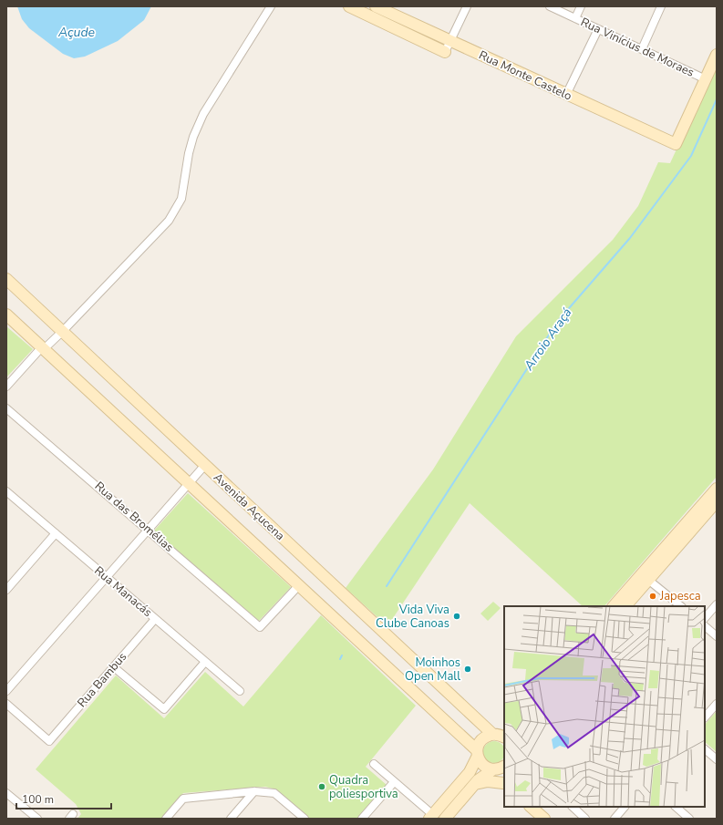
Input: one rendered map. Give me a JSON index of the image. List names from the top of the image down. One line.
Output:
{"streets":{"main road":["Rua Monte Castelo","Avenida Açucena"],"street":["Rua Vinícius de Moraes","Rua das Bromélias","Rua Manacás","Rua Bambus"]},"crossings":[["Rua Vinícius de Moraes","Rua Monte Castelo"],["Avenida Açucena","Rua das Bromélias"],["Rua Manacás","Rua Bambus"]],"water":["Açude","Arroio Araçá"],"places":["Japesca","Vida Viva Clube Canoas","Moinhos Open Mall","Quadra poliesportiva"],"scale_bar":"100 m"}
